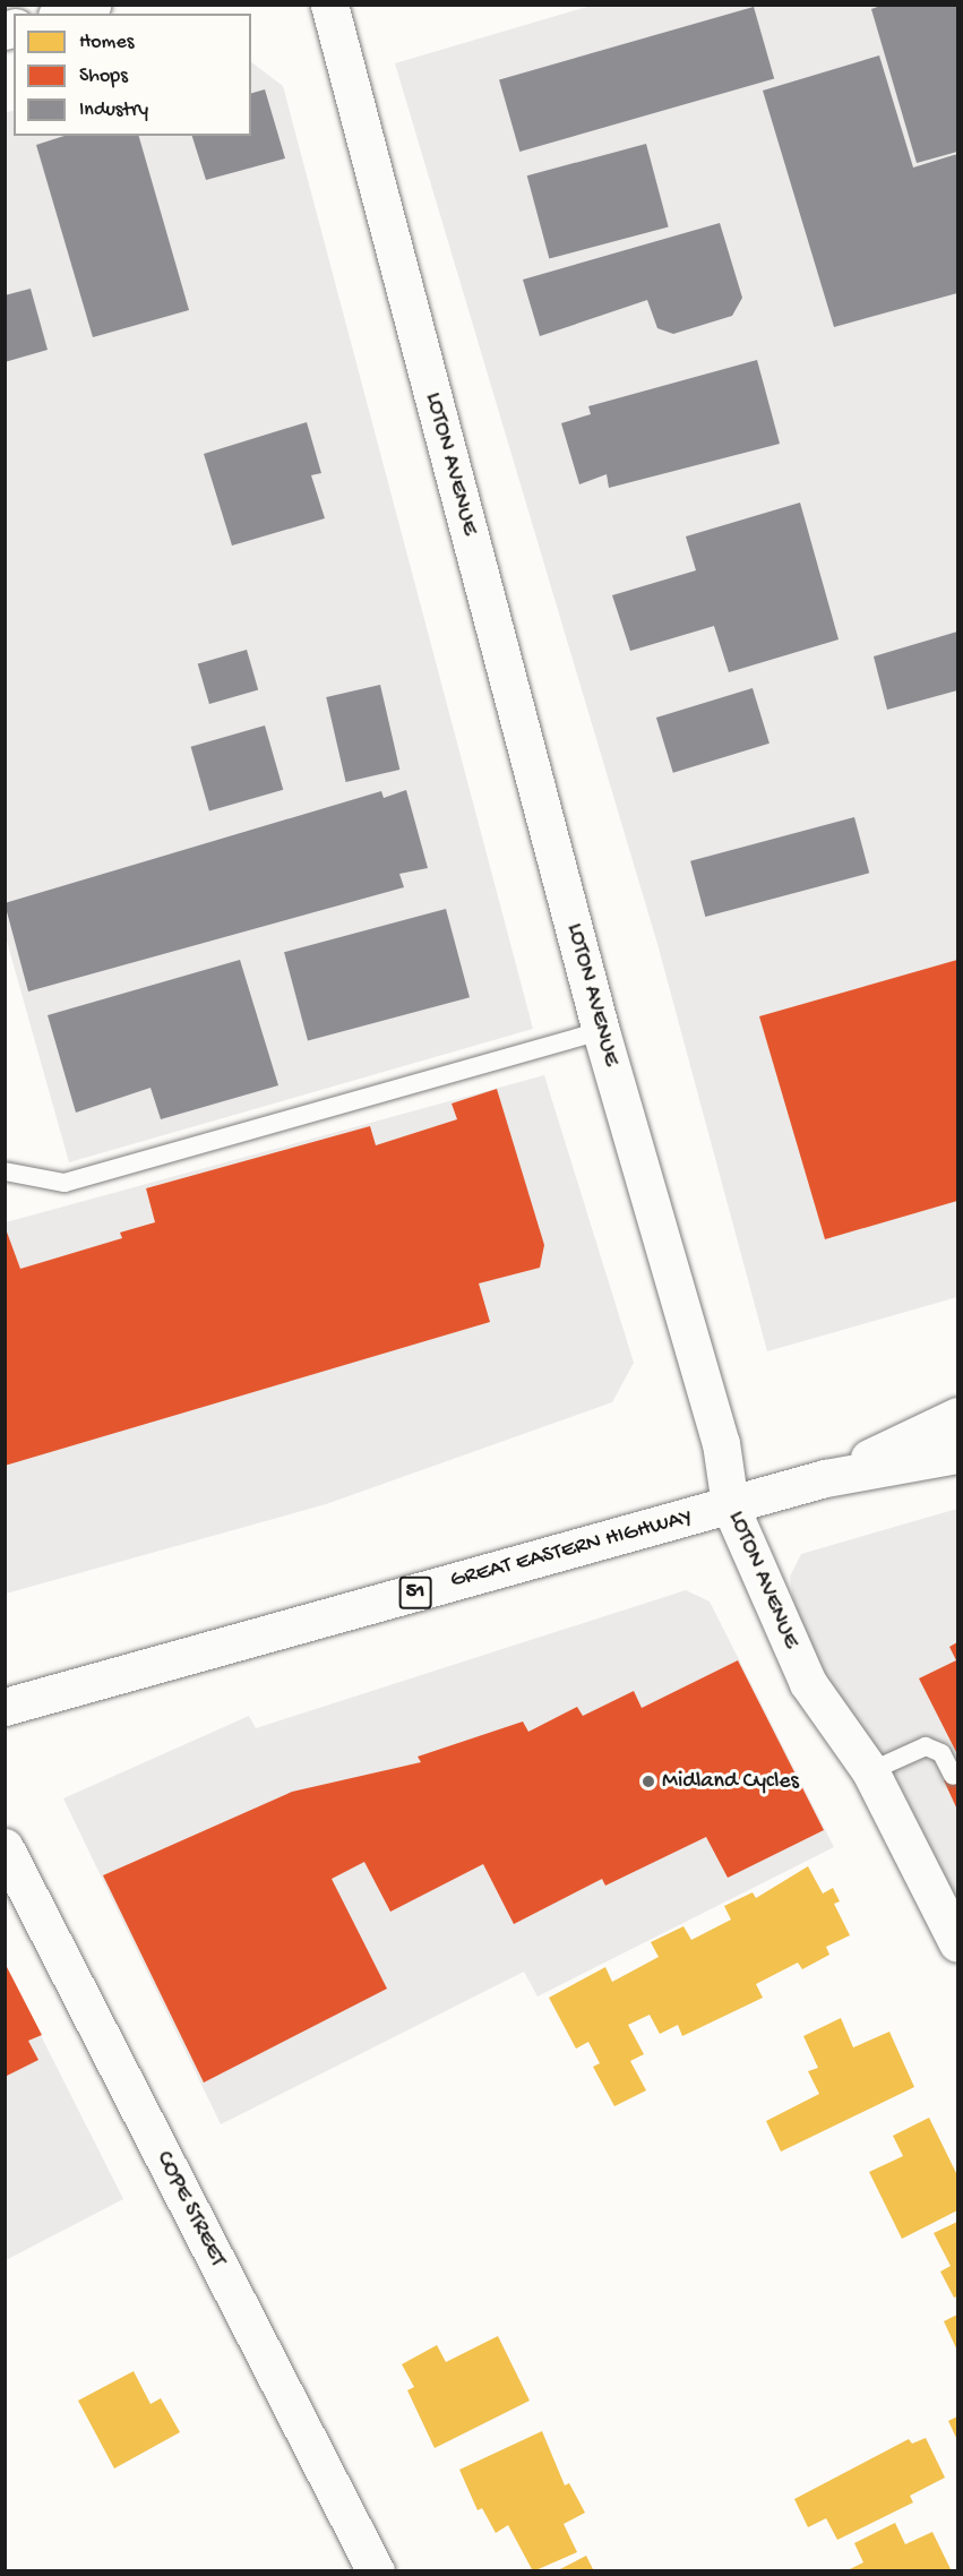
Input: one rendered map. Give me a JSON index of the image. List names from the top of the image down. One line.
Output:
{"streets":{"main road":["LOTON AVENUE","GREAT EASTERN HIGHWAY","51","COPE STREET"]},"crossings":[["LOTON AVENUE","GREAT EASTERN HIGHWAY"]],"places":["Midland Cycles"],"legend":["Homes","Shops","Industry"]}
